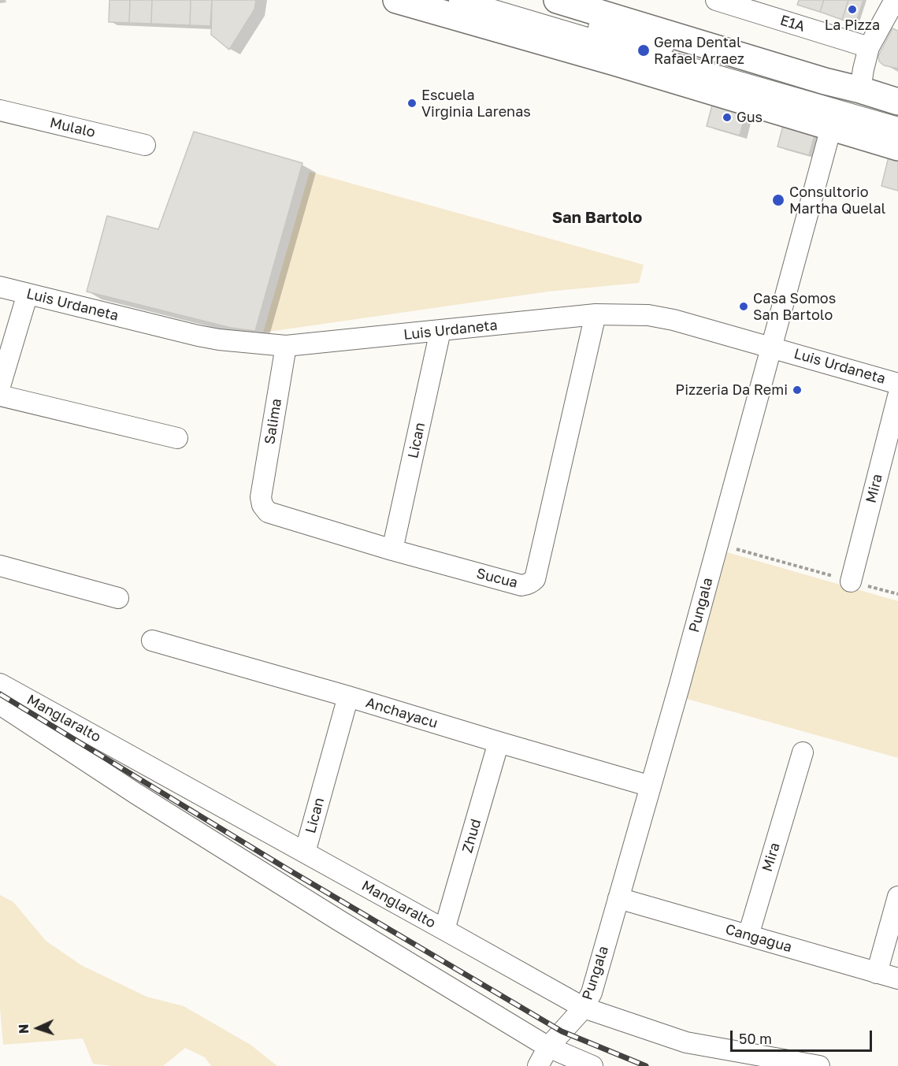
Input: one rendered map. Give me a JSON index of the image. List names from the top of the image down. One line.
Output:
{"streets":{"street":["E1A","Mulalo","Luis Urdaneta","Salima","Lican","Mira","Sucua","Pungala","Anchayacu","Manglaralto","Zhud","Cangagua"]},"crossings":[["Luis Urdaneta","Salima"],["Luis Urdaneta","Lican"],["Luis Urdaneta","Sucua"],["Luis Urdaneta","Pungala"],["Salima","Sucua"],["Lican","Sucua"],["Lican","Anchayacu"],["Lican","Manglaralto"],["Mira","Cangagua"],["Pungala","Anchayacu"],["Pungala","Manglaralto"],["Pungala","Cangagua"],["Anchayacu","Zhud"],["Manglaralto","Zhud"]],"districts":["San Bartolo"],"places":["La Pizza","Gema Dental Rafael Arraez","Escuela Virginia Larenas","Gus","Consultorio Martha Quelal","Casa Somos San Bartolo","Pizzeria Da Remi"],"scale_bar":"50 m","north":"left"}
